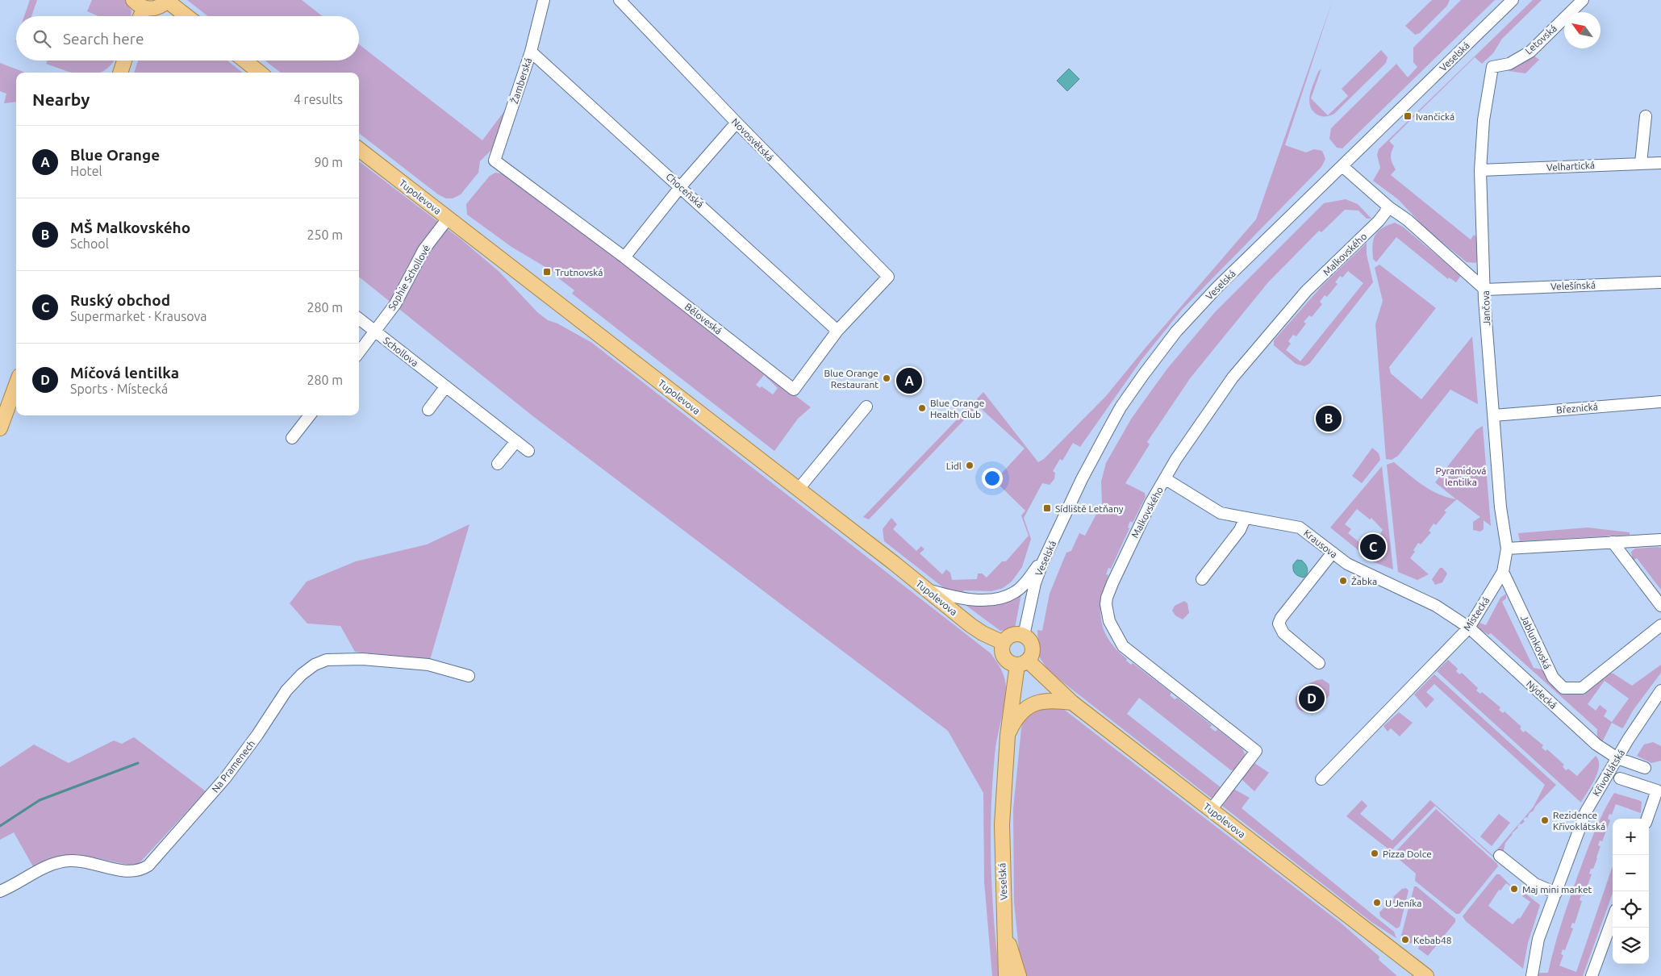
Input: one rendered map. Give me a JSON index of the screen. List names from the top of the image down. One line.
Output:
{"streets":{"main road":["Veselská","Tupolevova"],"street":["Letovská","Žamberská","Novosvětská","Velhartická","Choceňská","Malkovského","Sophie Schollové","Velešínská","Jančova","Běloveská","Schollova","Březnická","Krausova","Místecká","Jablunkovská","Nýdecká","Na Pramenech","Křivoklátská"]},"crossings":[["Letovská","Jančova"],["Veselská","Tupolevova"],["Žamberská","Choceňská"],["Žamberská","Běloveská"],["Novosvětská","Běloveská"],["Velhartická","Jančova"],["Choceňská","Běloveská"],["Tupolevova","Malkovského"],["Tupolevova","Sophie Schollové"],["Malkovského","Krausova"],["Sophie Schollové","Schollova"],["Velešínská","Jančova"],["Jančova","Březnická"],["Jančova","Místecká"],["Krausova","Místecká"],["Krausova","Nýdecká"],["Místecká","Jablunkovská"],["Místecká","Nýdecká"],["Nýdecká","Křivoklátská"]],"parks":["Pyramidová lentilka"],"places":{"transit":["Ivančická","Trutnovská","Sídliště Letňany"],"other":["Blue Orange Restaurant","Blue Orange Health Club","Lidl","Žabka","Rezidence Křivoklátská","Pizza Dolce","Maj mini market","U Jeníka","Kebab48"]},"north":"top left","page":{"search":"Search here","heading":["Nearby","4 results"],"list":[{"mark":"A","name":"Blue Orange","note":"Hotel","value":"90 m"},{"mark":"B","name":"MŠ Malkovského","note":"School","value":"250 m"},{"mark":"C","name":"Ruský obchod","note":"Supermarket · Krausova","value":"280 m"},{"mark":"D","name":"Míčová lentilka","note":"Sports · Místecká","value":"280 m"}],"pins":["A","B","C","D"],"map_buttons":["+","−"]}}
